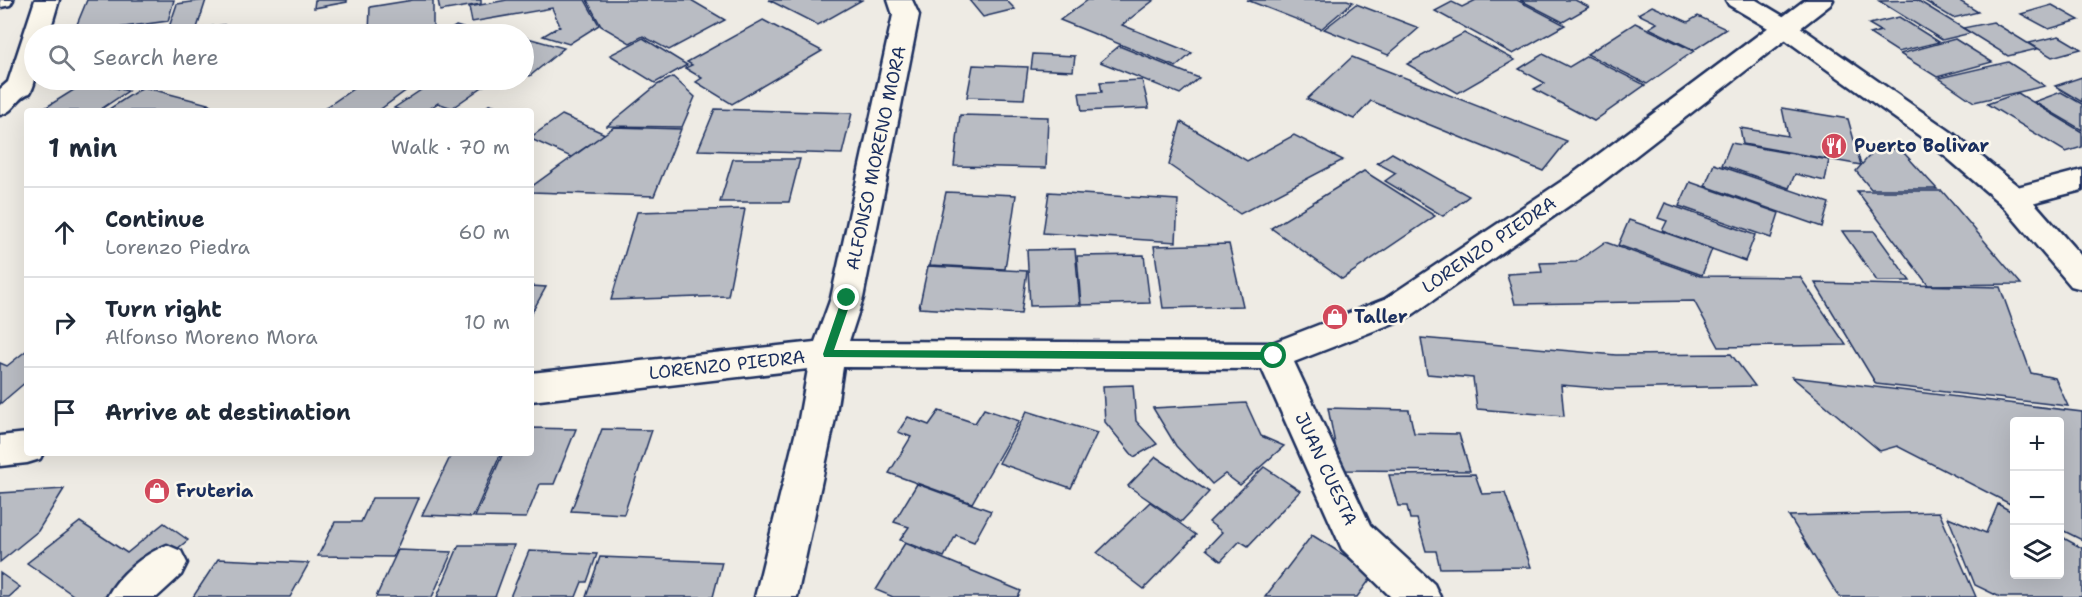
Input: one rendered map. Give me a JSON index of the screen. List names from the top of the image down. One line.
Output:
{"streets":{"street":["ALFONSO MORENO MORA","LORENZO PIEDRA","JUAN CUESTA"]},"crossings":[["ALFONSO MORENO MORA","LORENZO PIEDRA"],["LORENZO PIEDRA","JUAN CUESTA"]],"places":{"restaurant":["Puerto Bolivar"],"shop":["Taller","Fruteria"]},"page":{"search":"Search here","heading":["1 min","Walk · 70 m"],"list":[["Continue","Lorenzo Piedra","60 m"],["Turn right","Alfonso Moreno Mora","10 m"],"Arrive at destination"],"map_buttons":["+","−"]}}
